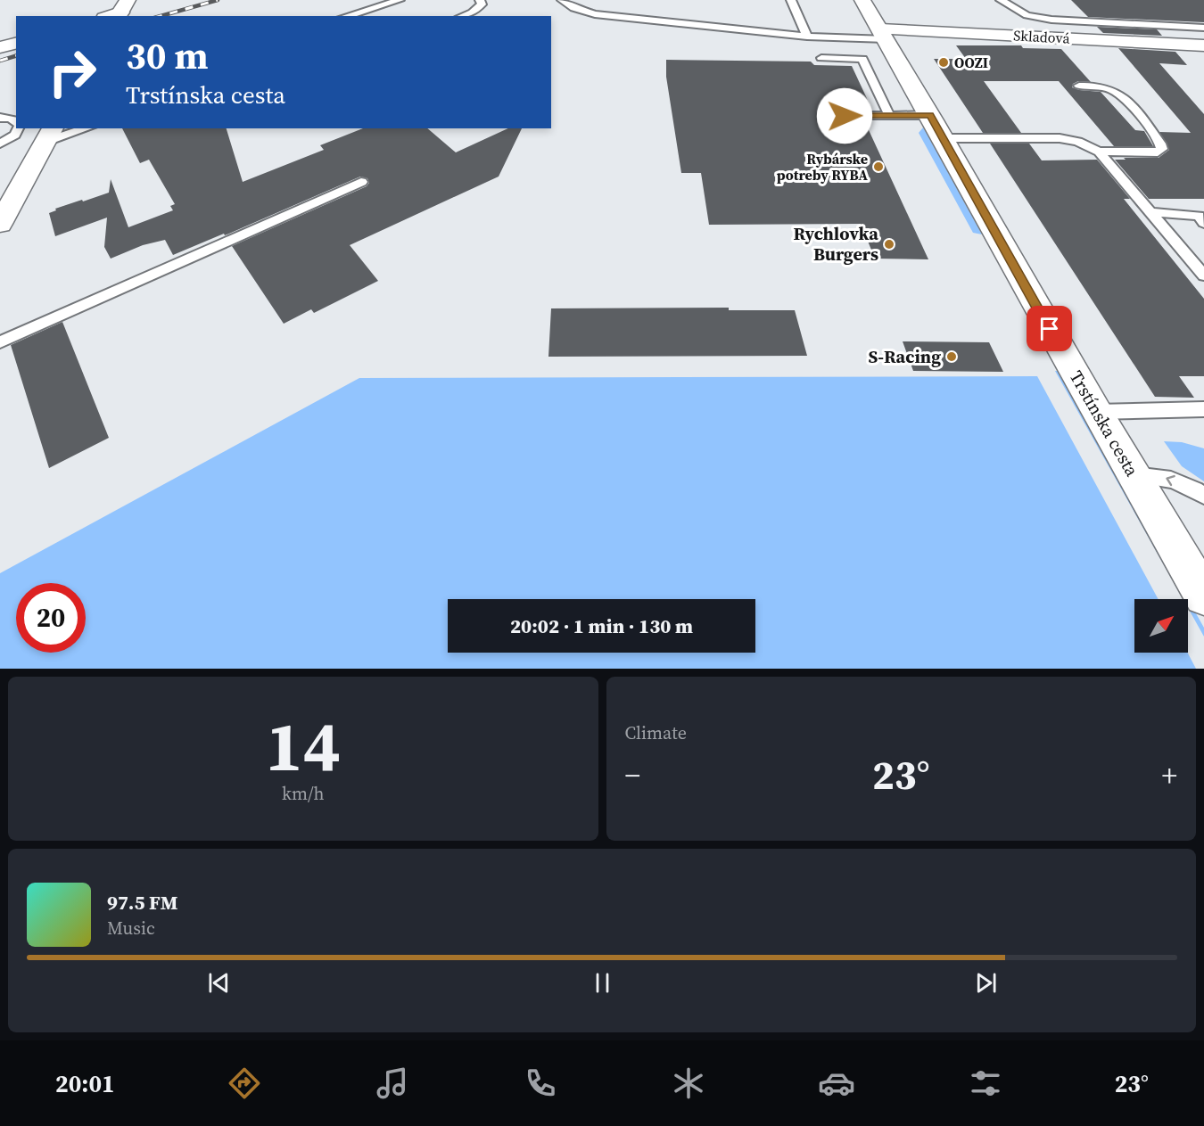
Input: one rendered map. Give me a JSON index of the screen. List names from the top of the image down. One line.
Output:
{"streets":{"main road":["Skladová","Trstínska cesta"]},"crossings":[["Skladová","Trstínska cesta"]],"places":["OOZI","Rybárske potreby RYBA","Rychlovka Burgers","S-Racing"],"north":"top right","page":{"turn":["30 m","Trstínska cesta"],"limit":"20","trip":"20:02 · 1 min · 130 m","tile":[["14","km/h"],"Climate"],"heat":["−","23°","+"],"song":["97.5 FM","Music"],"tabs":["20:01","23°"]}}
